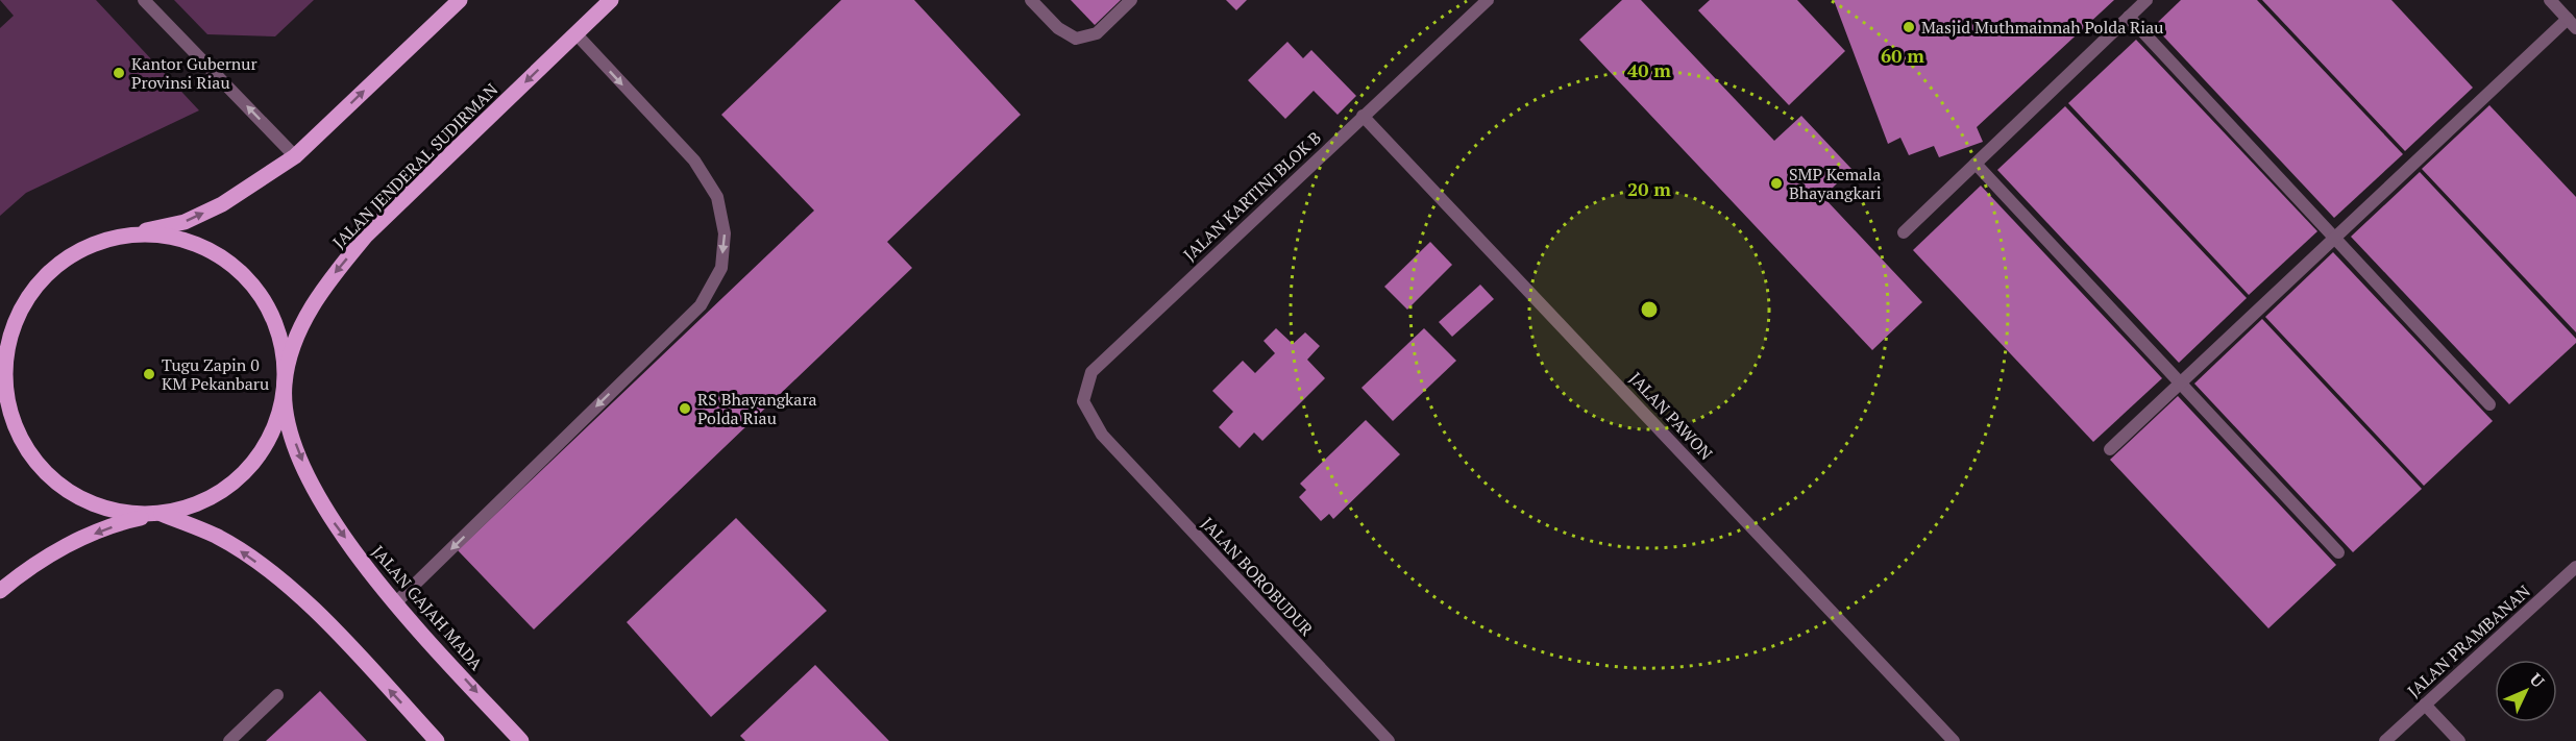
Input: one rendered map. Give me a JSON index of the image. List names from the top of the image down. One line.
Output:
{"streets":{"main road":["JALAN JENDERAL SUDIRMAN","JALAN GAJAH MADA"],"street":["JALAN KARTINI BLOK B","JALAN PAWON","JALAN BOROBUDUR","JALAN PRAMBANAN"]},"crossings":[["JALAN JENDERAL SUDIRMAN","JALAN GAJAH MADA"],["JALAN KARTINI BLOK B","JALAN PAWON"],["JALAN KARTINI BLOK B","JALAN BOROBUDUR"]],"places":["Masjid Muthmainnah Polda Riau","Kantor Gubernur Provinsi Riau","SMP Kemala Bhayangkari","Tugu Zapin 0 KM Pekanbaru","RS Bhayangkara Polda Riau"],"north":"top right","rings":["60 m","40 m","20 m"]}
